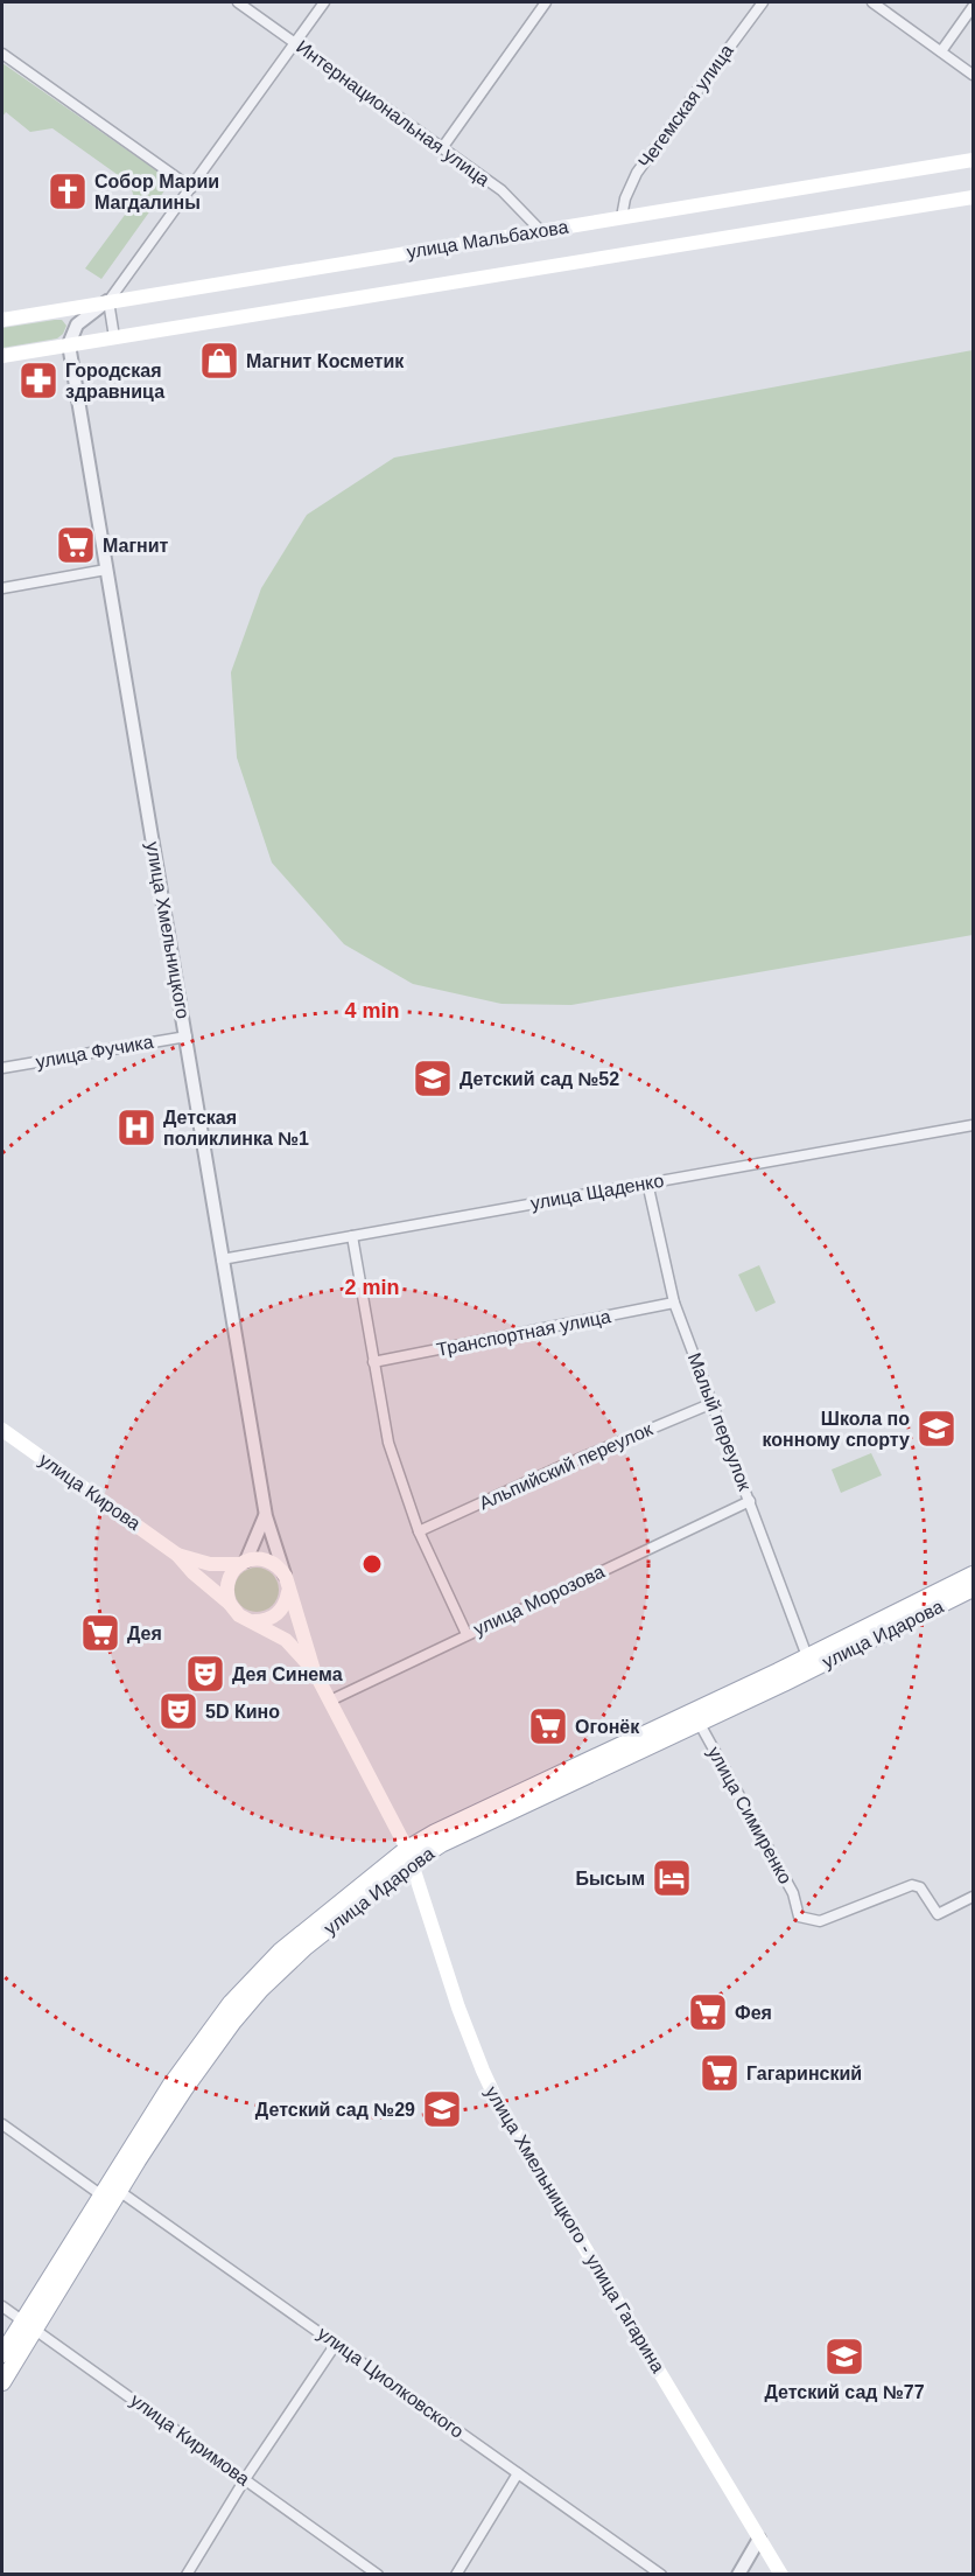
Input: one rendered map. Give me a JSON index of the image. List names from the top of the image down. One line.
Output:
{"streets":{"main road":["улица Мальбахова","улица Кирова","улица Идарова","улица Хмельницкого - улица Гагарина"],"street":["Чегемская улица","Интернациональная улица","улица Хмельницкого","улица Фучика","улица Щаденко","Транспортная улица","Малый переулок","Альпийский переулок","улица Морозова","улица Симиренко","улица Циолковского","улица Киримова"]},"crossings":[["Чегемская улица","улица Мальбахова"],["Интернациональная улица","улица Мальбахова"],["улица Мальбахова","улица Хмельницкого"],["улица Хмельницкого","улица Фучика"],["улица Хмельницкого","улица Щаденко"],["улица Щаденко","Малый переулок"],["Транспортная улица","Малый переулок"],["Малый переулок","Альпийский переулок"],["Малый переулок","улица Морозова"],["Малый переулок","улица Идарова"],["улица Идарова","улица Симиренко"],["улица Идарова","улица Хмельницкого - улица Гагарина"],["улица Идарова","улица Циолковского"],["улица Идарова","улица Киримова"]],"places":{"church":["Собор Марии Магдалины"],"shop":["Магнит Косметик"],"pharmacy":["Городская здравница"],"supermarket":["Магнит","Дея","Огонёк","Фея","Гагаринский"],"school or university":["Детский сад №52","Школа по конному спорту","Детский сад №29","Детский сад №77"],"hospital":["Детская поликлинка №1"],"theatre":["Дея Синема","5D Кино"],"hotel":["Бысым"]},"rings":["4 min","2 min"]}
